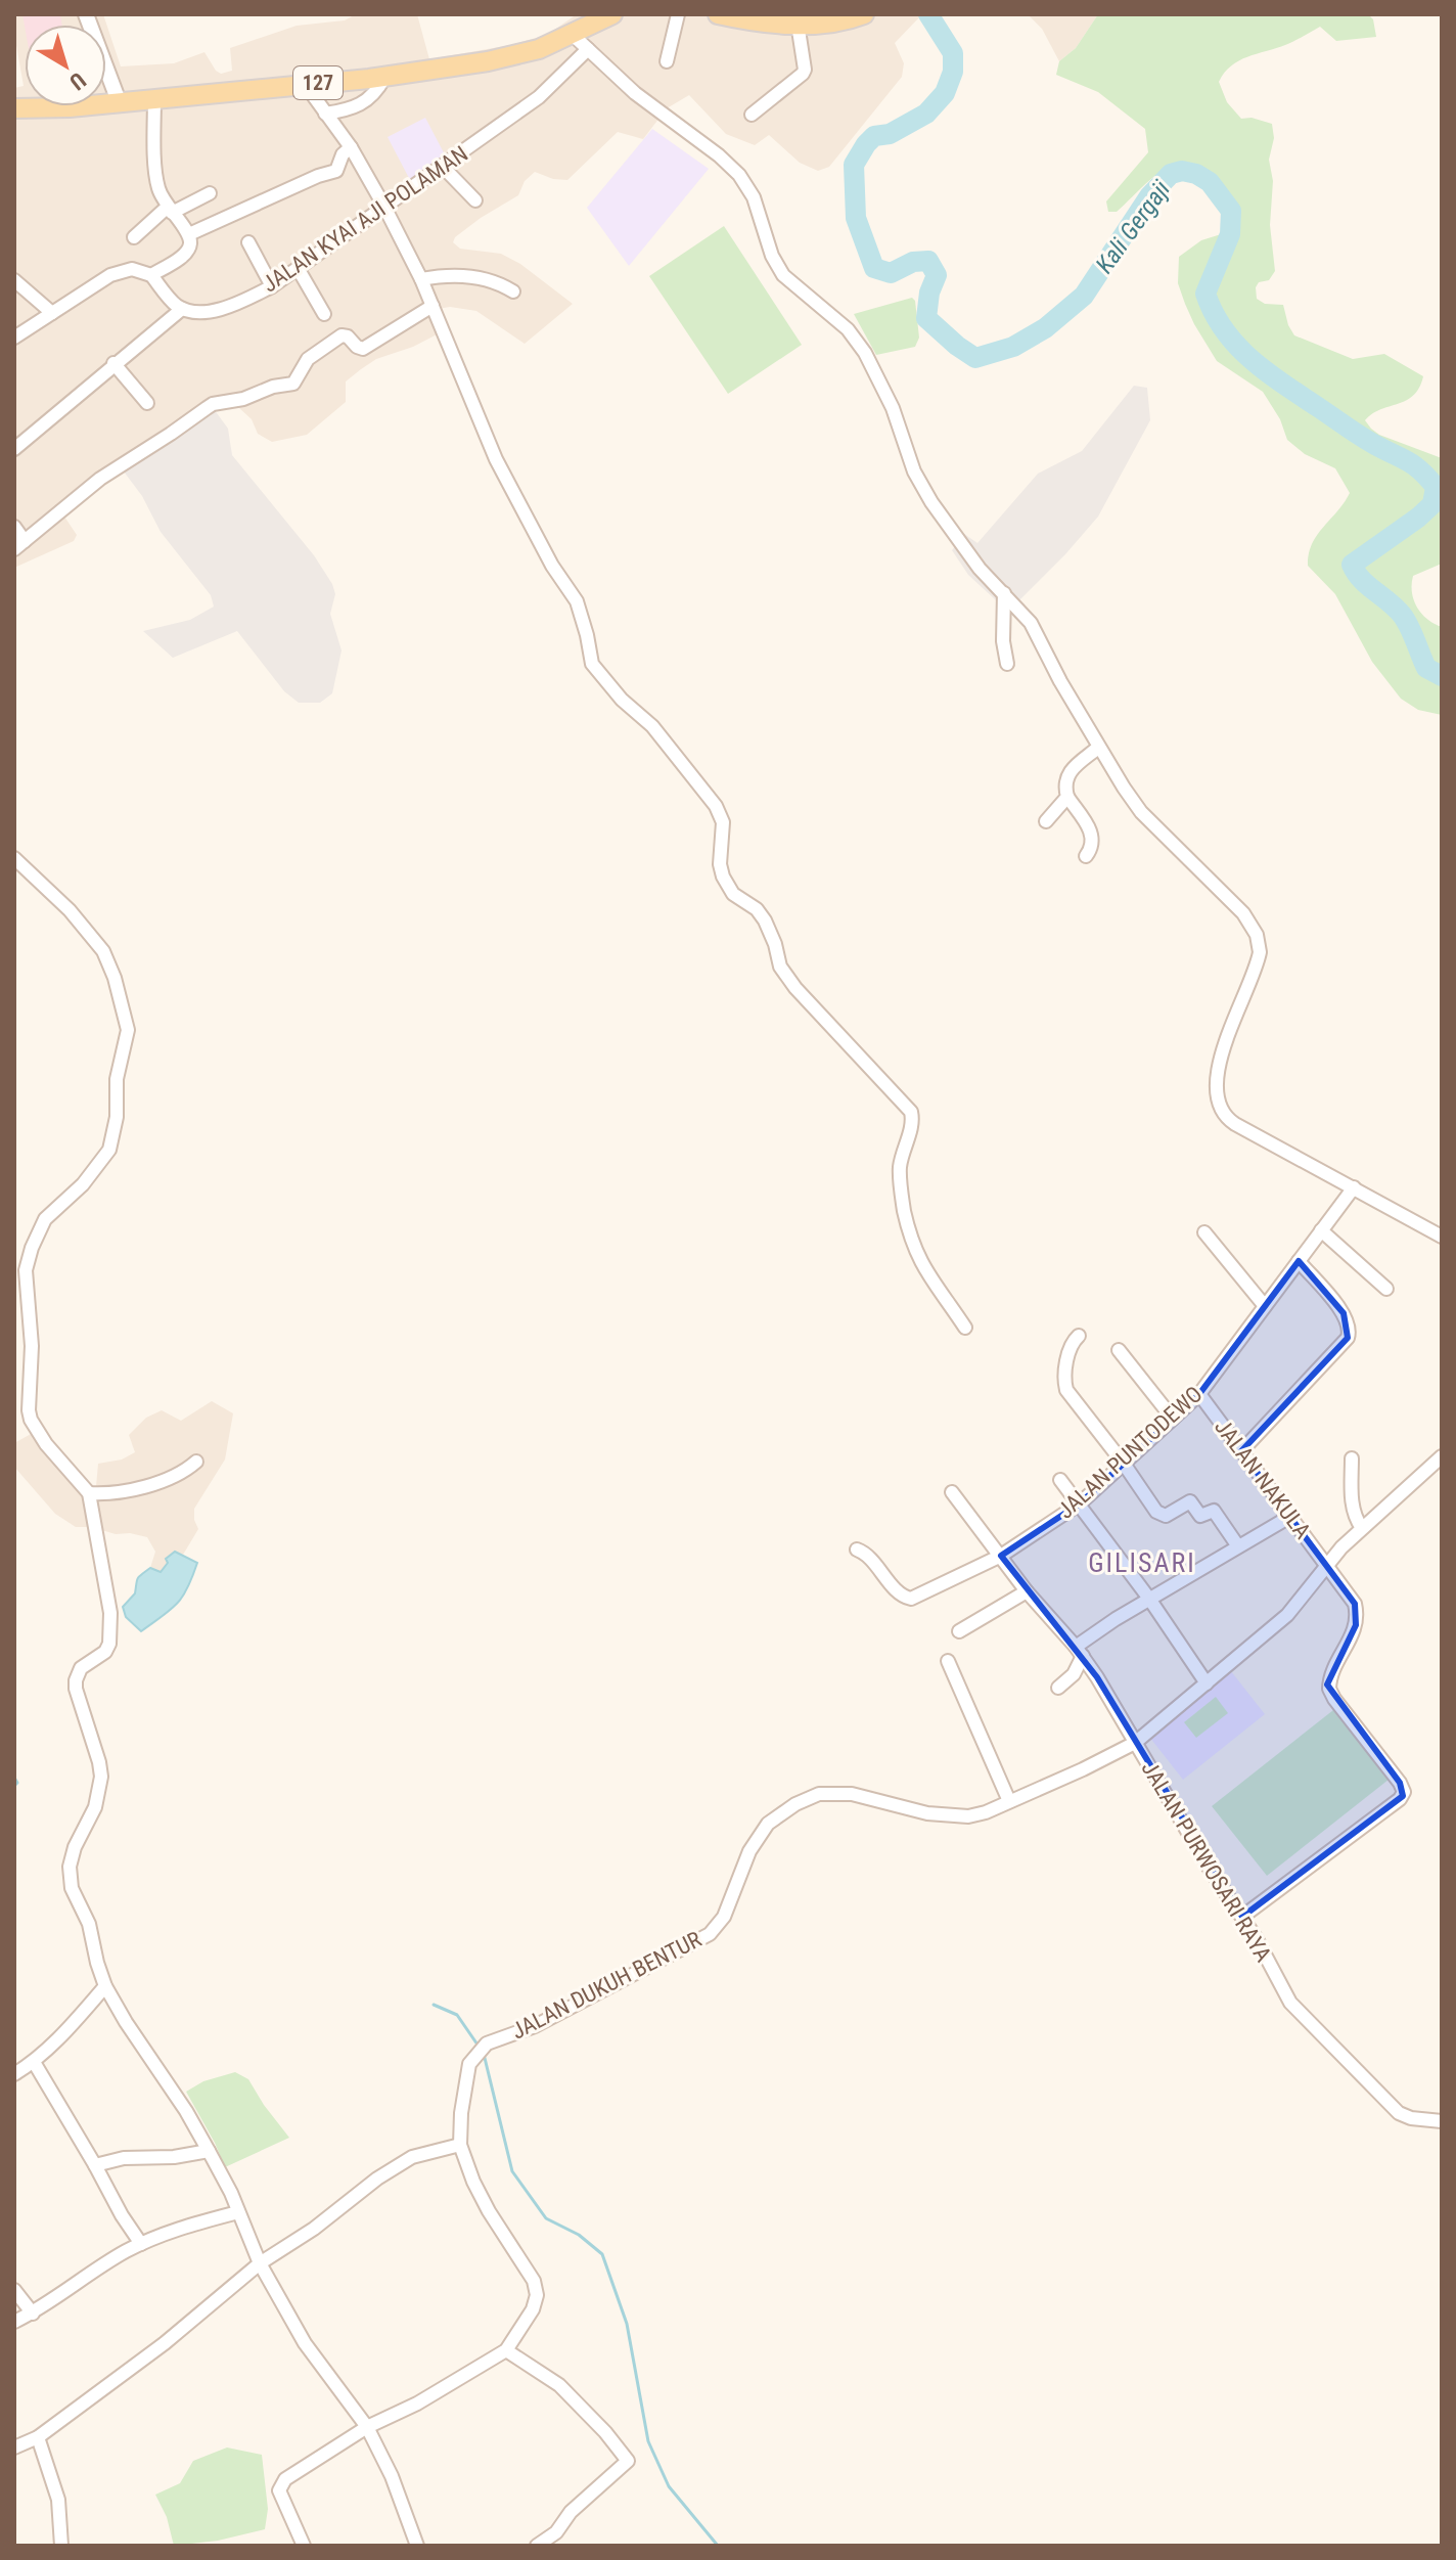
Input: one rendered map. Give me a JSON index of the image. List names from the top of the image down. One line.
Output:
{"streets":{"main road":["127"],"street":["JALAN KYAI AJI POLAMAN","JALAN PUNTODEWO","JALAN NAKULA","JALAN PURWOSARI RAYA","JALAN DUKUH BENTUR"]},"crossings":[["JALAN PUNTODEWO","JALAN NAKULA"],["JALAN NAKULA","JALAN PURWOSARI RAYA"],["JALAN PURWOSARI RAYA","JALAN DUKUH BENTUR"]],"districts":["GILISARI"],"water":["Kali Gergaji"],"north":"bottom right"}
